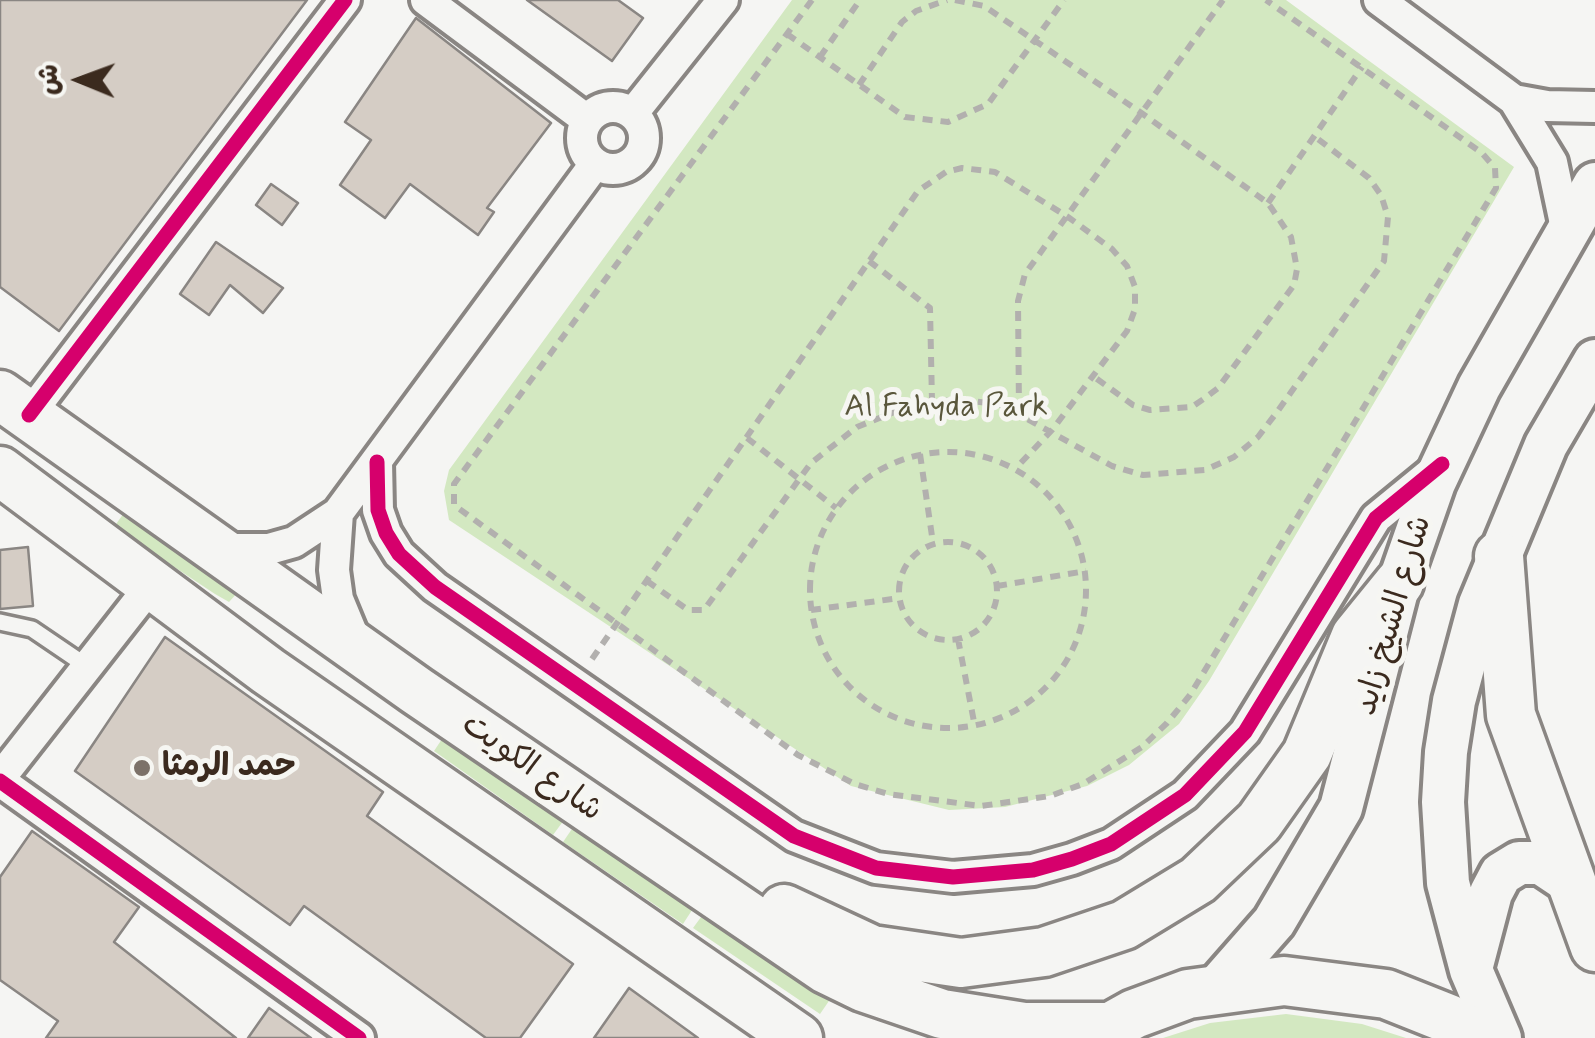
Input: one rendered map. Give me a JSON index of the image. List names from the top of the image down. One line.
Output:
{"streets":{"main road":["شارع الشيخ زايد","شارع الكويت"]},"parks":["Al Fahyda Park"],"places":["حمد الرمثا"],"north":"left"}
